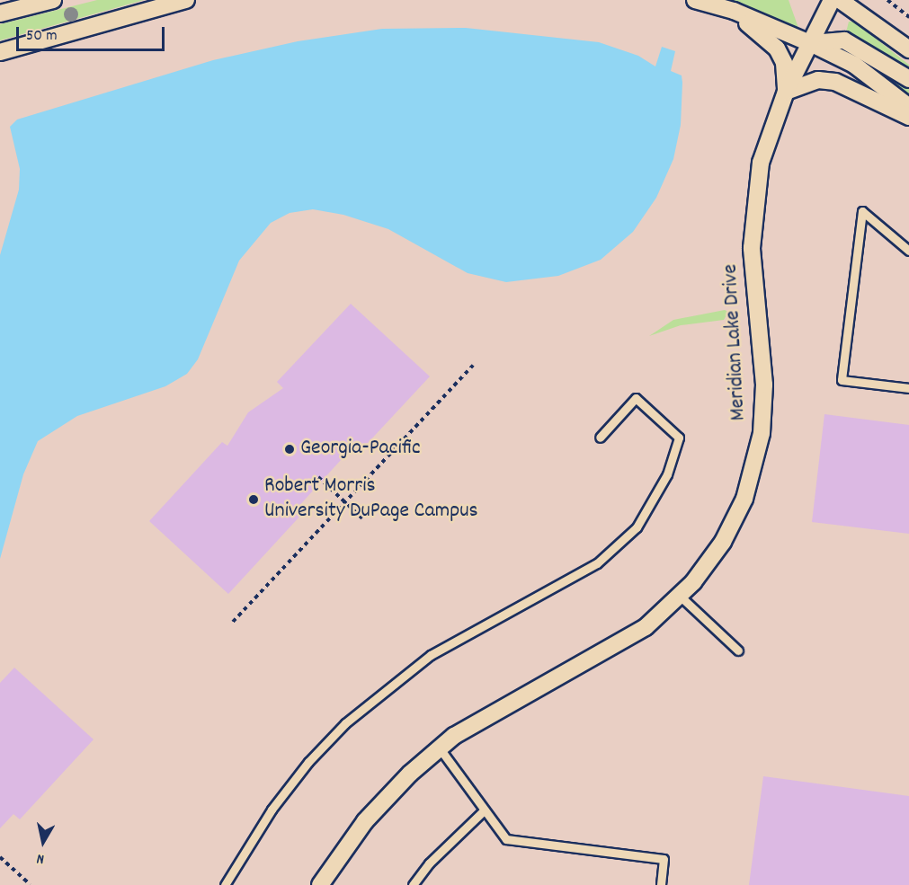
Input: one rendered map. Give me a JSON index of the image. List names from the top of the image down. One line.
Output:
{"streets":{"street":["Meridian Lake Drive"]},"places":["Georgia-Pacific","Robert Morris University DuPage Campus"],"scale_bar":"50 m","north":"bottom"}
